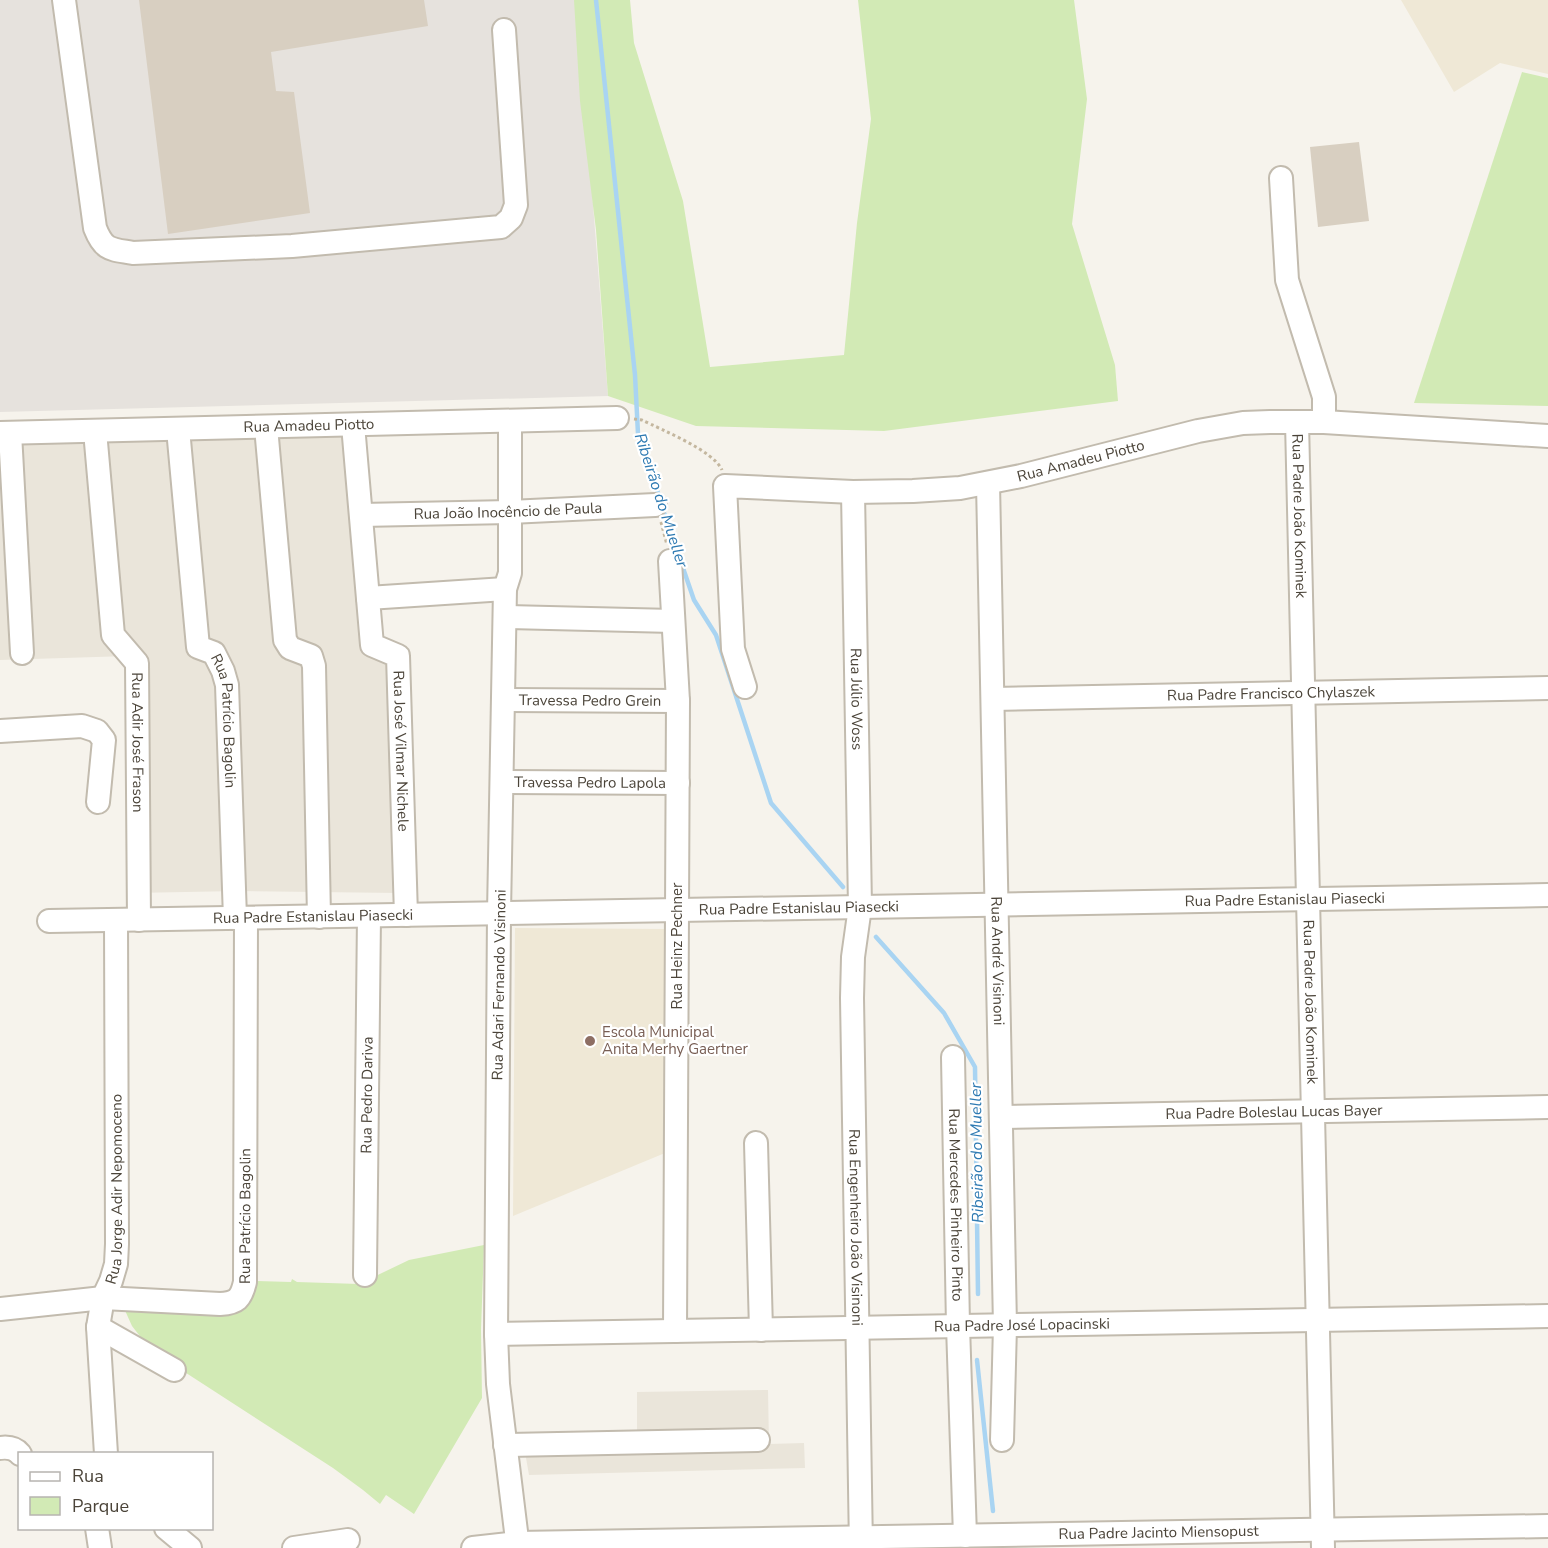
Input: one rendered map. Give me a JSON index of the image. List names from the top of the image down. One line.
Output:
{"streets":{"street":["Rua Amadeu Piotto","Rua João Inocêncio de Paula","Rua Padre João Kominek","Rua Padre Francisco Chylaszek","Rua Júlio Woss","Travessa Pedro Grein","Rua Patrício Bagolin","Rua Adir José Frason","Rua José Vilmar Nichele","Travessa Pedro Lapola","Rua Padre Estanislau Piasecki","Rua Heinz Pechner","Rua André Visinoni","Rua Adari Fernando Visinoni","Rua Pedro Dariva","Rua Padre Boleslau Lucas Bayer","Rua Jorge Adir Nepomoceno","Rua Mercedes Pinheiro Pinto","Rua Engenheiro João Visinoni","Rua Padre José Lopacinski","Rua Padre Jacinto Miensopust"]},"crossings":[["Rua Amadeu Piotto","Rua Padre João Kominek"],["Rua Amadeu Piotto","Rua Júlio Woss"],["Rua Amadeu Piotto","Rua Patrício Bagolin"],["Rua Amadeu Piotto","Rua Adir José Frason"],["Rua Amadeu Piotto","Rua José Vilmar Nichele"],["Rua Amadeu Piotto","Rua André Visinoni"],["Rua Amadeu Piotto","Rua Adari Fernando Visinoni"],["Rua João Inocêncio de Paula","Rua José Vilmar Nichele"],["Rua João Inocêncio de Paula","Rua Adari Fernando Visinoni"],["Rua Padre João Kominek","Rua Padre Francisco Chylaszek"],["Rua Padre João Kominek","Rua Padre Estanislau Piasecki"],["Rua Padre João Kominek","Rua Padre Boleslau Lucas Bayer"],["Rua Padre João Kominek","Rua Padre José Lopacinski"],["Rua Padre João Kominek","Rua Padre Jacinto Miensopust"],["Rua Padre Francisco Chylaszek","Rua André Visinoni"],["Rua Júlio Woss","Rua Padre Estanislau Piasecki"],["Rua Júlio Woss","Rua Engenheiro João Visinoni"],["Travessa Pedro Grein","Rua Heinz Pechner"],["Travessa Pedro Grein","Rua Adari Fernando Visinoni"],["Rua Patrício Bagolin","Rua Padre Estanislau Piasecki"],["Rua Patrício Bagolin","Rua Jorge Adir Nepomoceno"],["Rua Adir José Frason","Rua Padre Estanislau Piasecki"],["Rua José Vilmar Nichele","Rua Padre Estanislau Piasecki"],["Travessa Pedro Lapola","Rua Heinz Pechner"],["Travessa Pedro Lapola","Rua Adari Fernando Visinoni"],["Rua Padre Estanislau Piasecki","Rua Heinz Pechner"],["Rua Padre Estanislau Piasecki","Rua André Visinoni"],["Rua Padre Estanislau Piasecki","Rua Adari Fernando Visinoni"],["Rua Padre Estanislau Piasecki","Rua Pedro Dariva"],["Rua Padre Estanislau Piasecki","Rua Jorge Adir Nepomoceno"],["Rua Padre Estanislau Piasecki","Rua Engenheiro João Visinoni"],["Rua Heinz Pechner","Rua Padre José Lopacinski"],["Rua André Visinoni","Rua Padre Boleslau Lucas Bayer"],["Rua André Visinoni","Rua Padre José Lopacinski"],["Rua Adari Fernando Visinoni","Rua Padre José Lopacinski"],["Rua Adari Fernando Visinoni","Rua Padre Jacinto Miensopust"],["Rua Mercedes Pinheiro Pinto","Rua Padre José Lopacinski"],["Rua Mercedes Pinheiro Pinto","Rua Padre Jacinto Miensopust"],["Rua Engenheiro João Visinoni","Rua Padre José Lopacinski"],["Rua Engenheiro João Visinoni","Rua Padre Jacinto Miensopust"]],"water":["Ribeirão do Mueller"],"places":["Escola Municipal Anita Merhy Gaertner"],"legend":["Rua","Parque"]}
